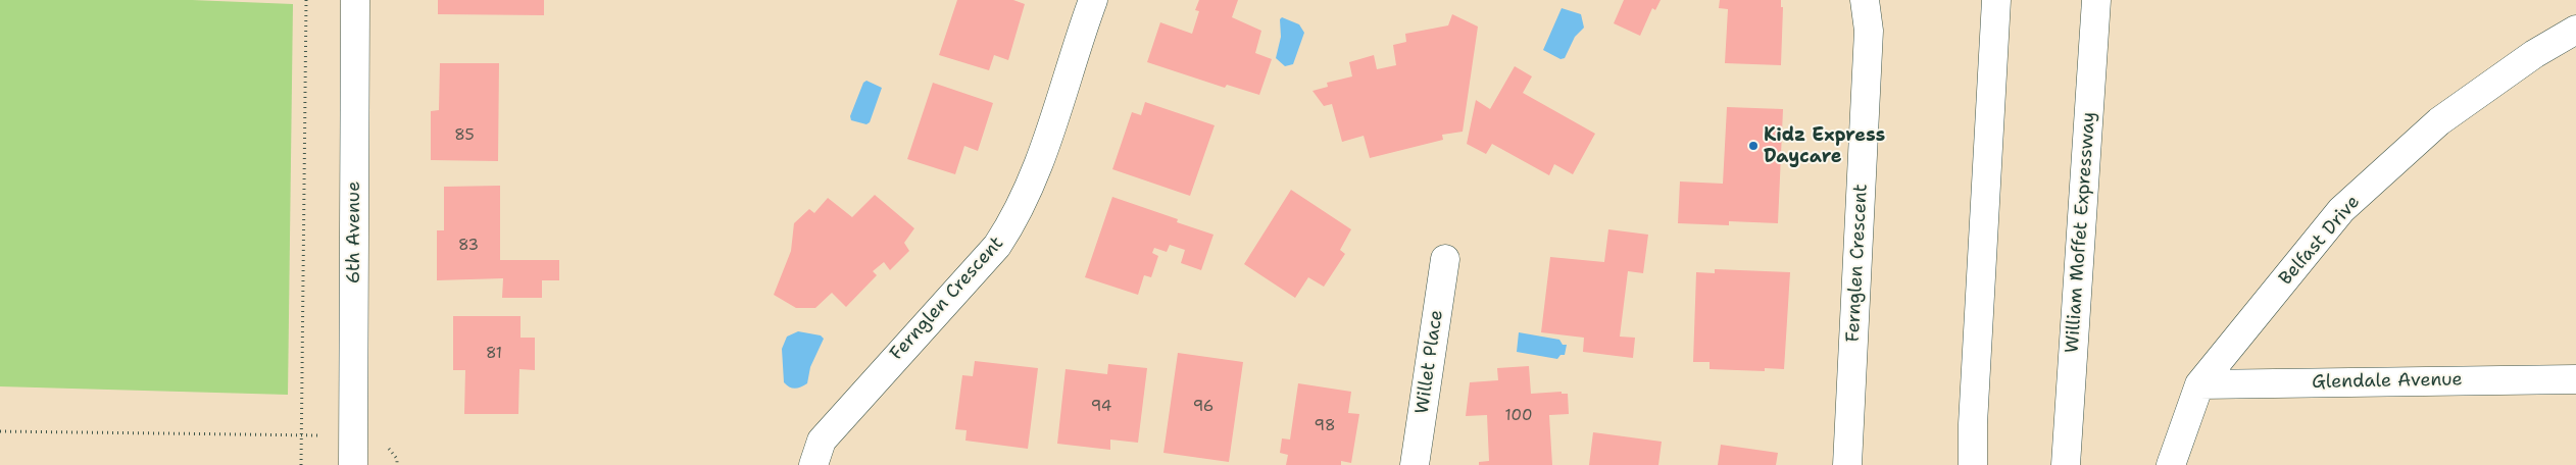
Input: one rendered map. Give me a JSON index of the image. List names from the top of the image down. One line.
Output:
{"streets":{"street":["6th Avenue","William Moffet Expressway","Belfast Drive","Fernglen Crescent","Willet Place","Glendale Avenue"]},"crossings":[["Belfast Drive","Glendale Avenue"]],"places":["Kidz Express Daycare"],"house_numbers":["85","83","81","94","96","100","98"]}
